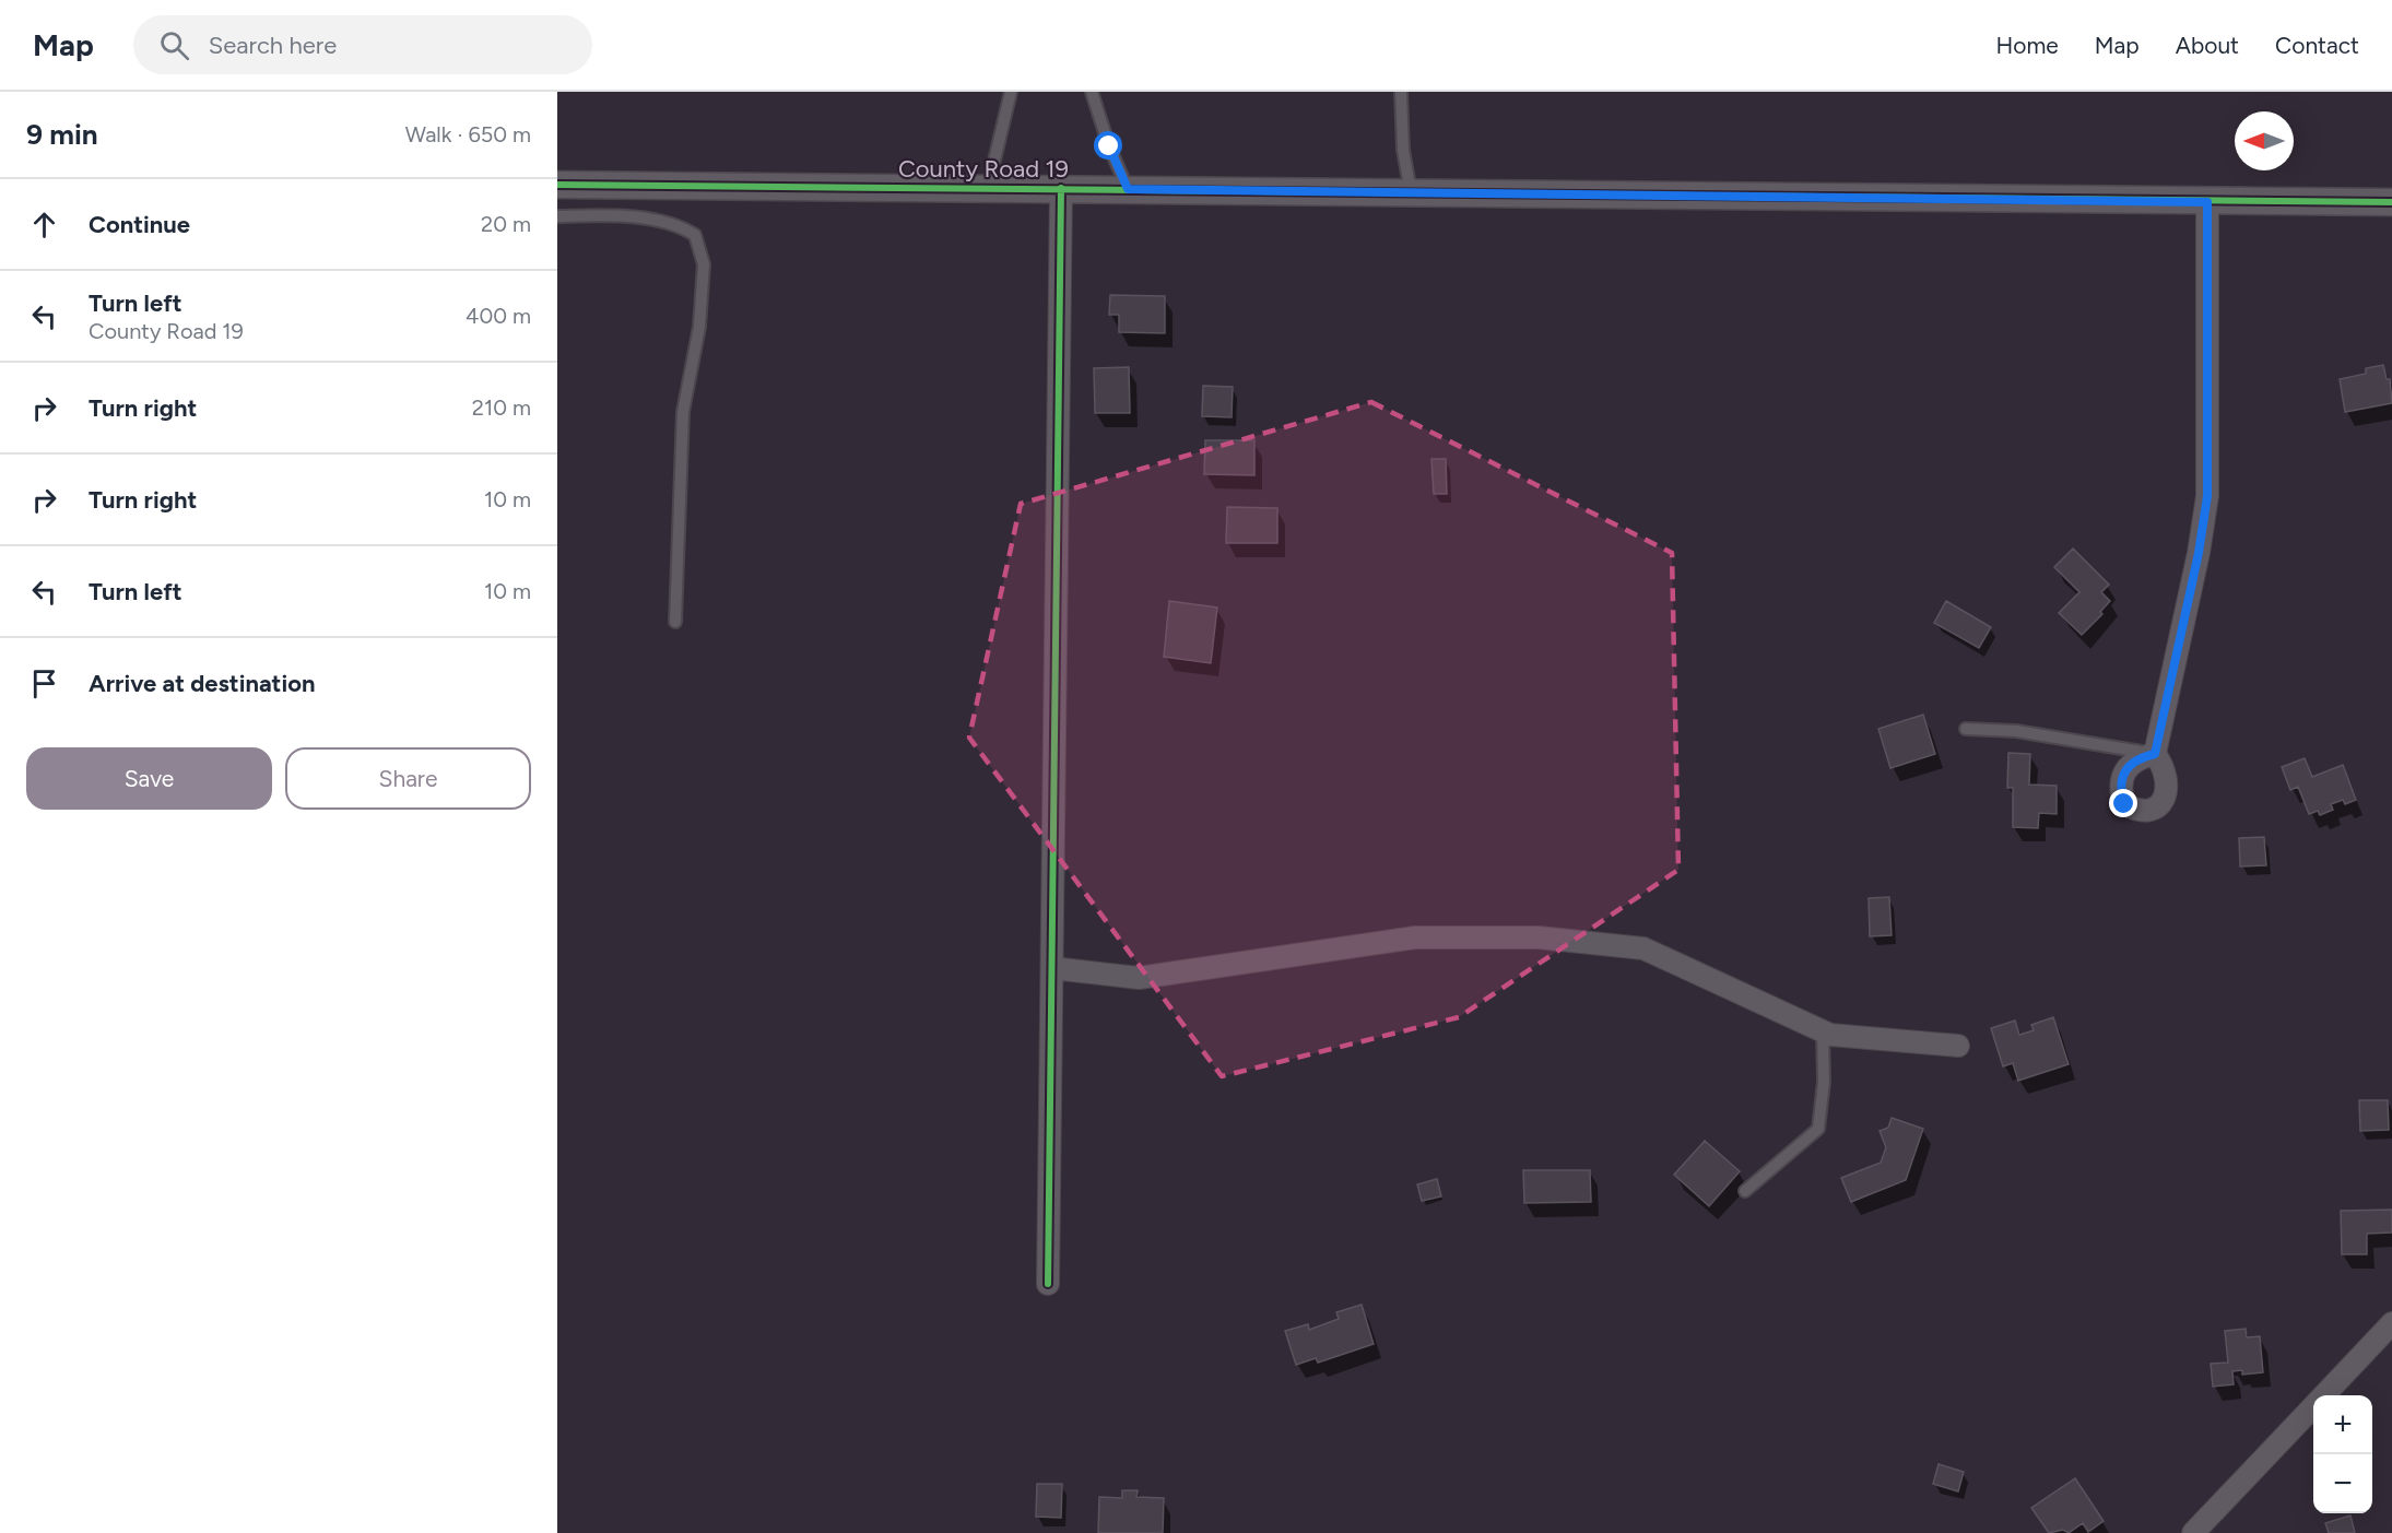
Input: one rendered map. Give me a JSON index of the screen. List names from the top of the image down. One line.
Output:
{"streets":{"street":["County Road 19"]},"north":"left","page":{"header":"Map","search":"Search here","nav":["Home","Map","About","Contact"],"heading":["9 min","Walk · 650 m"],"list":[["Continue","20 m"],["Turn left","County Road 19","400 m"],["Turn right","210 m"],["Turn right","10 m"],["Turn left","10 m"],"Arrive at destination"],"buttons":["Save","Share"],"map_buttons":["+","−"]}}
